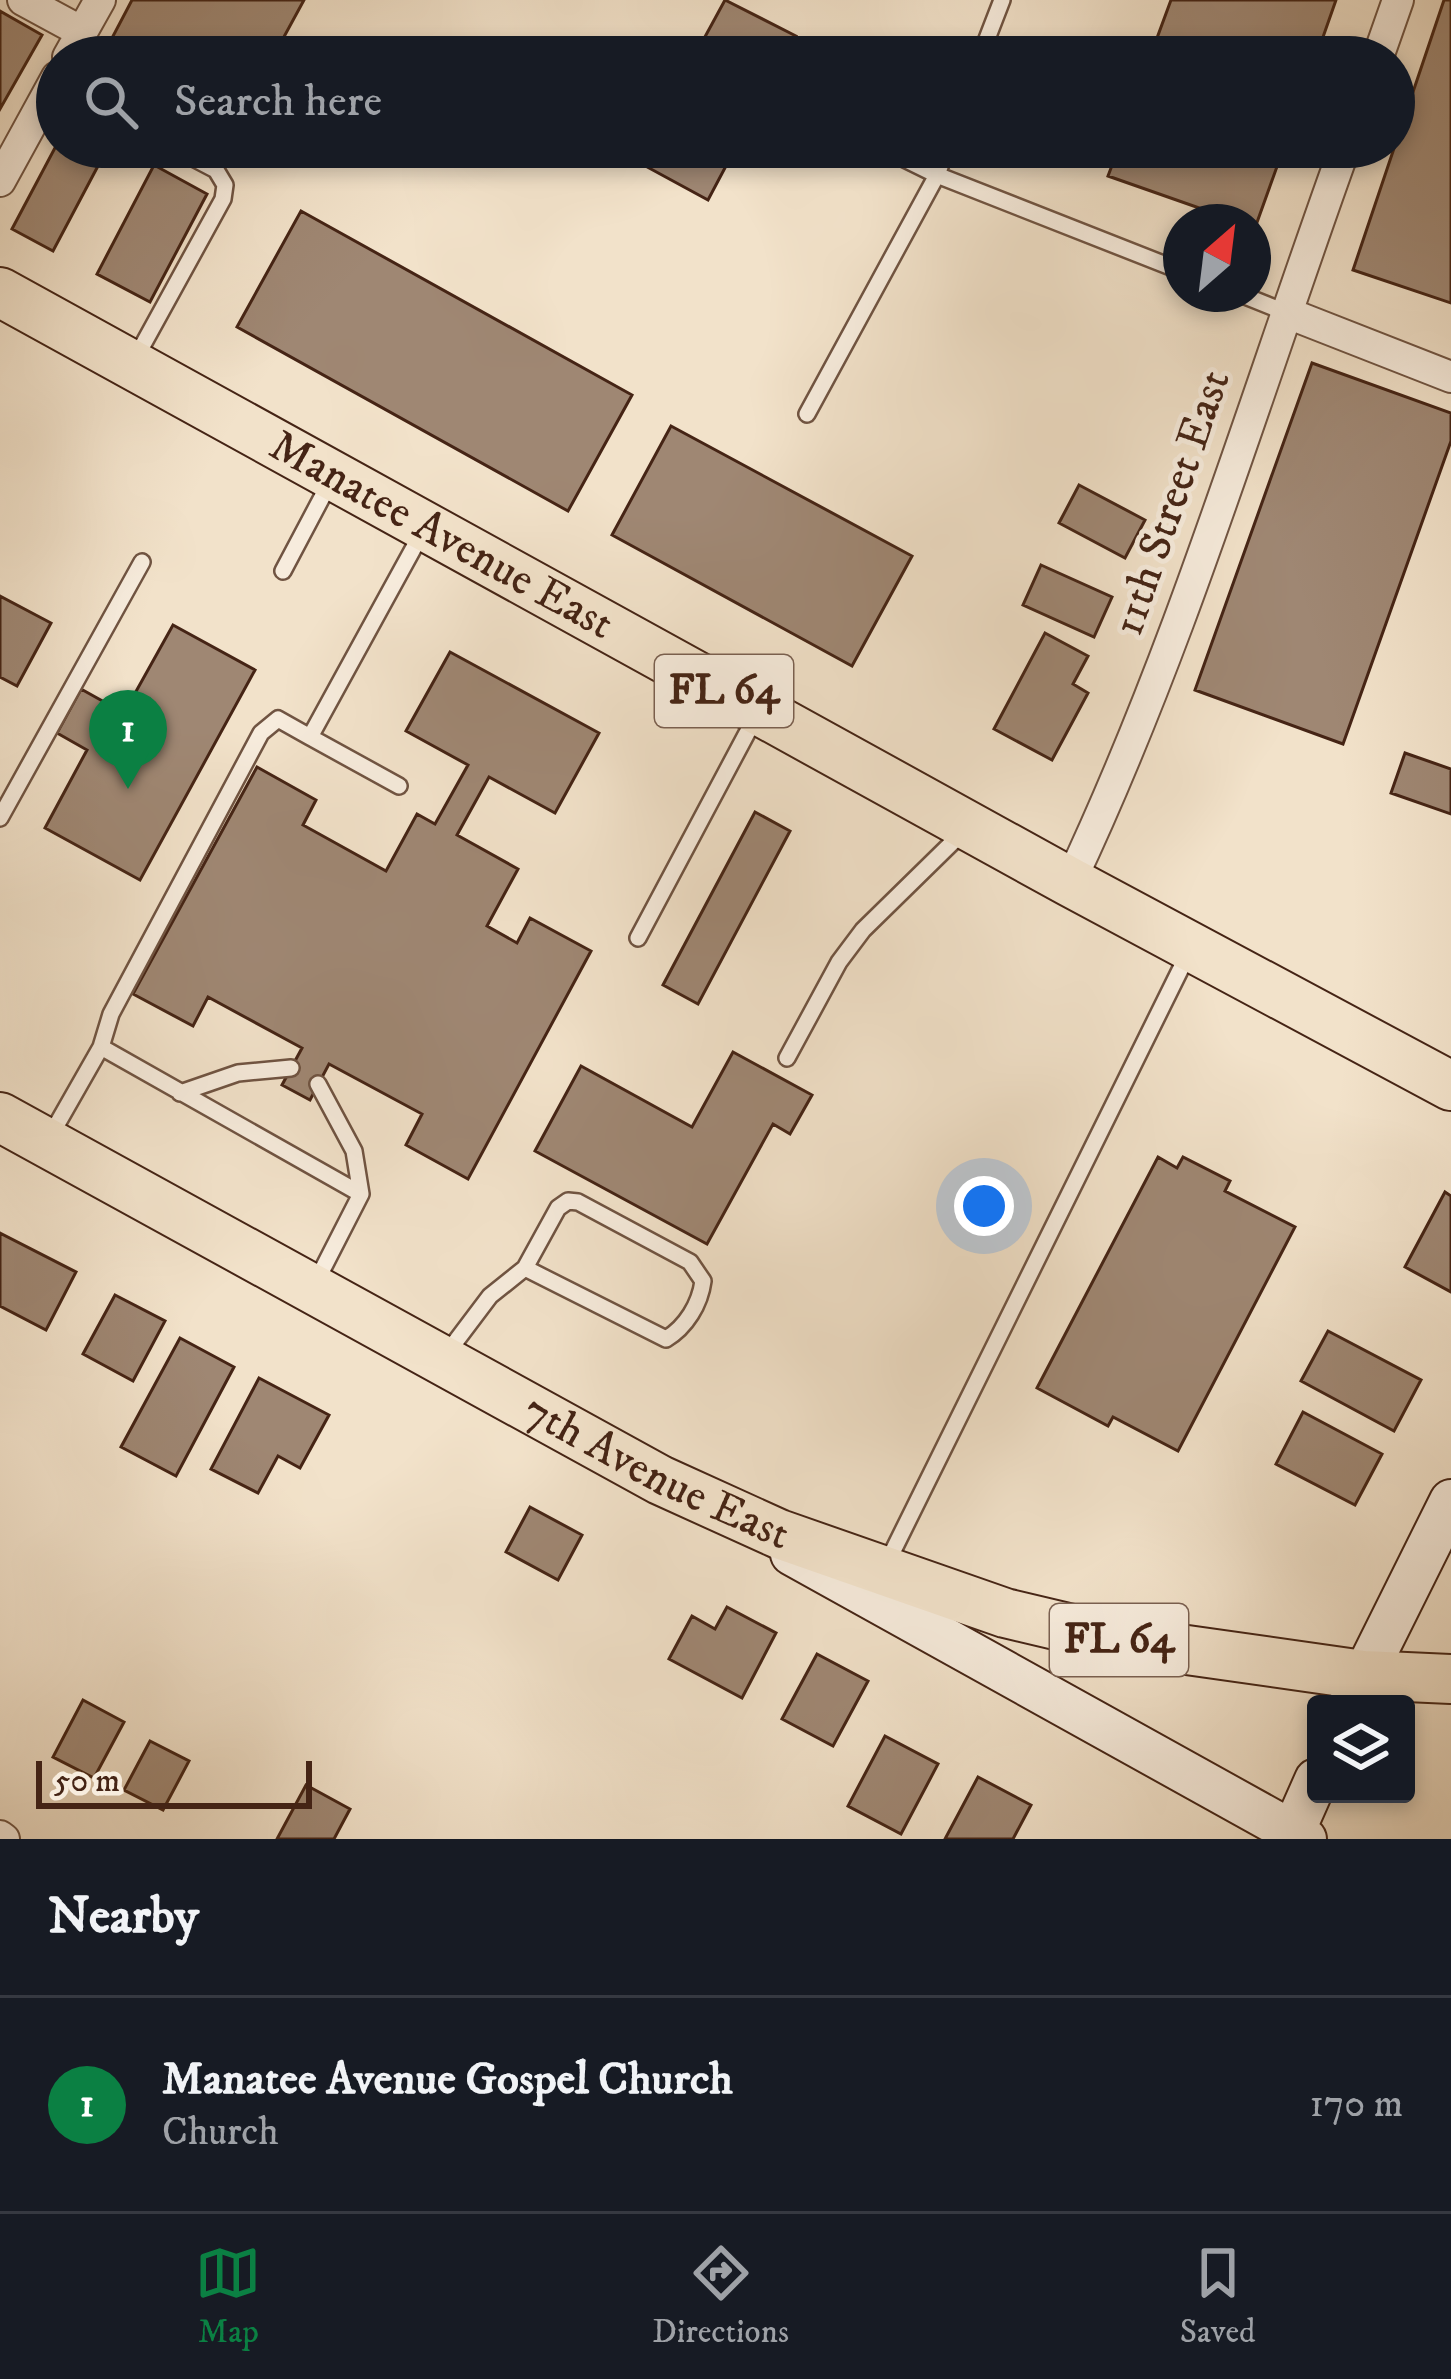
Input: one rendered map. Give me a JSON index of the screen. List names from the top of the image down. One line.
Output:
{"streets":{"main road":["Manatee Avenue East","FL 64","7th Avenue East"],"street":["11th Street East"]},"crossings":[["11th Street East","Manatee Avenue East"],["FL 64","7th Avenue East"]],"scale_bar":"50 m","north":"top right","page":{"search":"Search here","pins":"1","scale":"50 m","heading":"Nearby","list":[{"mark":"1","name":"Manatee Avenue Gospel Church","note":"Church","value":"170 m"}],"nav":["Map","Directions","Saved"]}}
